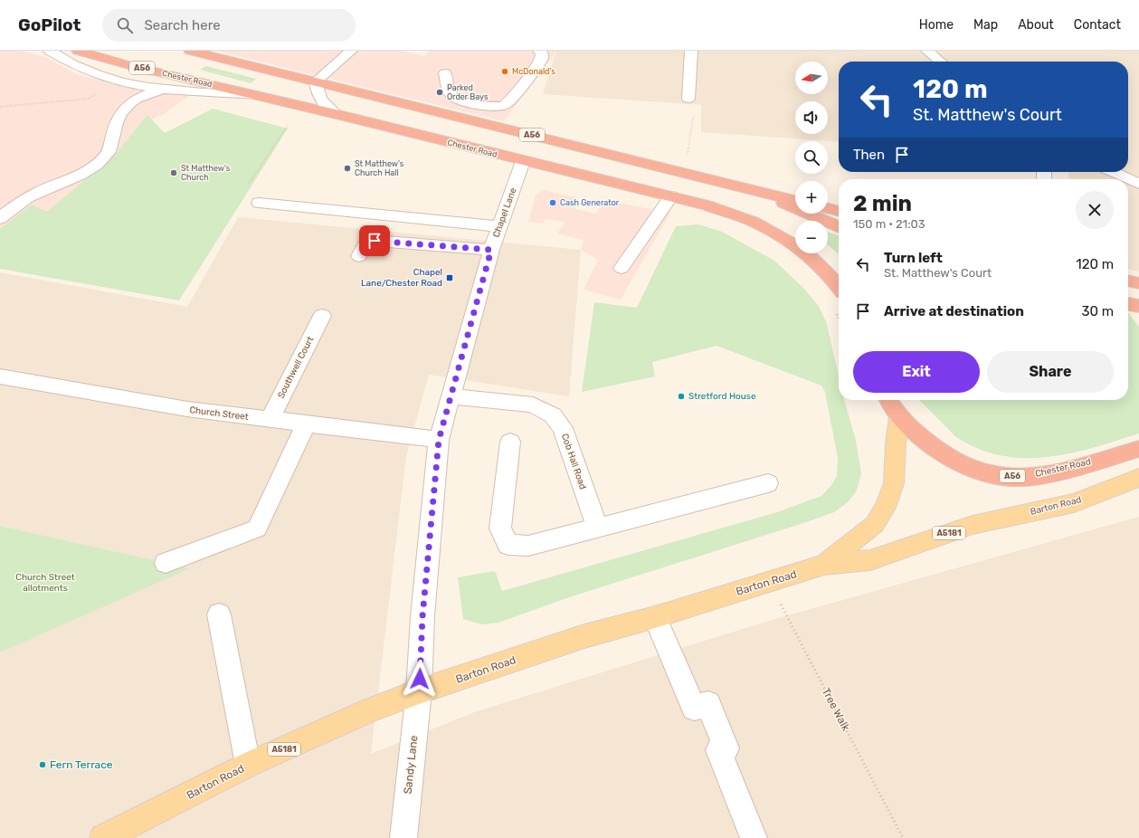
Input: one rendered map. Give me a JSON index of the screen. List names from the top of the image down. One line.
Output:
{"streets":{"highway":["A56","Chester Road"],"main road":["Barton Road","A5181"],"street":["Chapel Lane","Southwell Court","Church Street","Cob Hall Road","Sandy Lane"],"path":["Tree Walk"]},"crossings":[["Chester Road","Chapel Lane"],["Chester Road","Barton Road"],["Chapel Lane","Church Street"],["Chapel Lane","Cob Hall Road"],["Chapel Lane","Barton Road"],["Chapel Lane","Sandy Lane"],["Southwell Court","Church Street"],["Barton Road","Tree Walk"],["Barton Road","Sandy Lane"]],"parks":["Church Street allotments"],"places":{"other":["McDonald's","Parked Order Bays","St Matthew's Church Hall","St Matthew's Church","Cash Generator","Stretford House","Fern Terrace"],"transit":["Chapel Lane/Chester Road"]},"north":"left","page":{"header":"GoPilot","search":"Search here","nav":["Home","Map","About","Contact"],"map_buttons":["+","−"],"turn":["120 m","St. Matthew's Court"],"then":"Then","heading":["2 min","150 m · 21:03"],"list":[{"name":"Turn left","note":"St. Matthew's Court","value":"120 m"},{"name":"Arrive at destination","value":"30 m"}],"buttons":["Exit","Share"]}}
